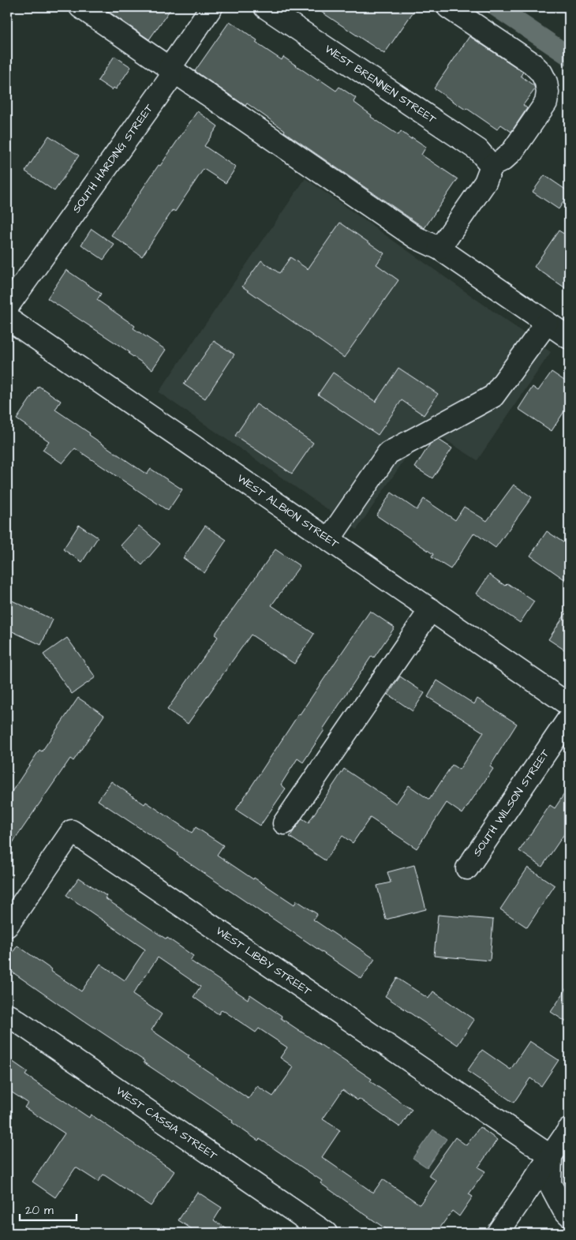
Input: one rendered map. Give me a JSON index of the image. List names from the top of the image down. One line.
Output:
{"streets":{"street":["WEST BRENNEN STREET","SOUTH HARDING STREET","WEST ALBION STREET","SOUTH WILSON STREET","WEST LIBBY STREET","WEST CASSIA STREET"]},"scale_bar":"20 m"}
